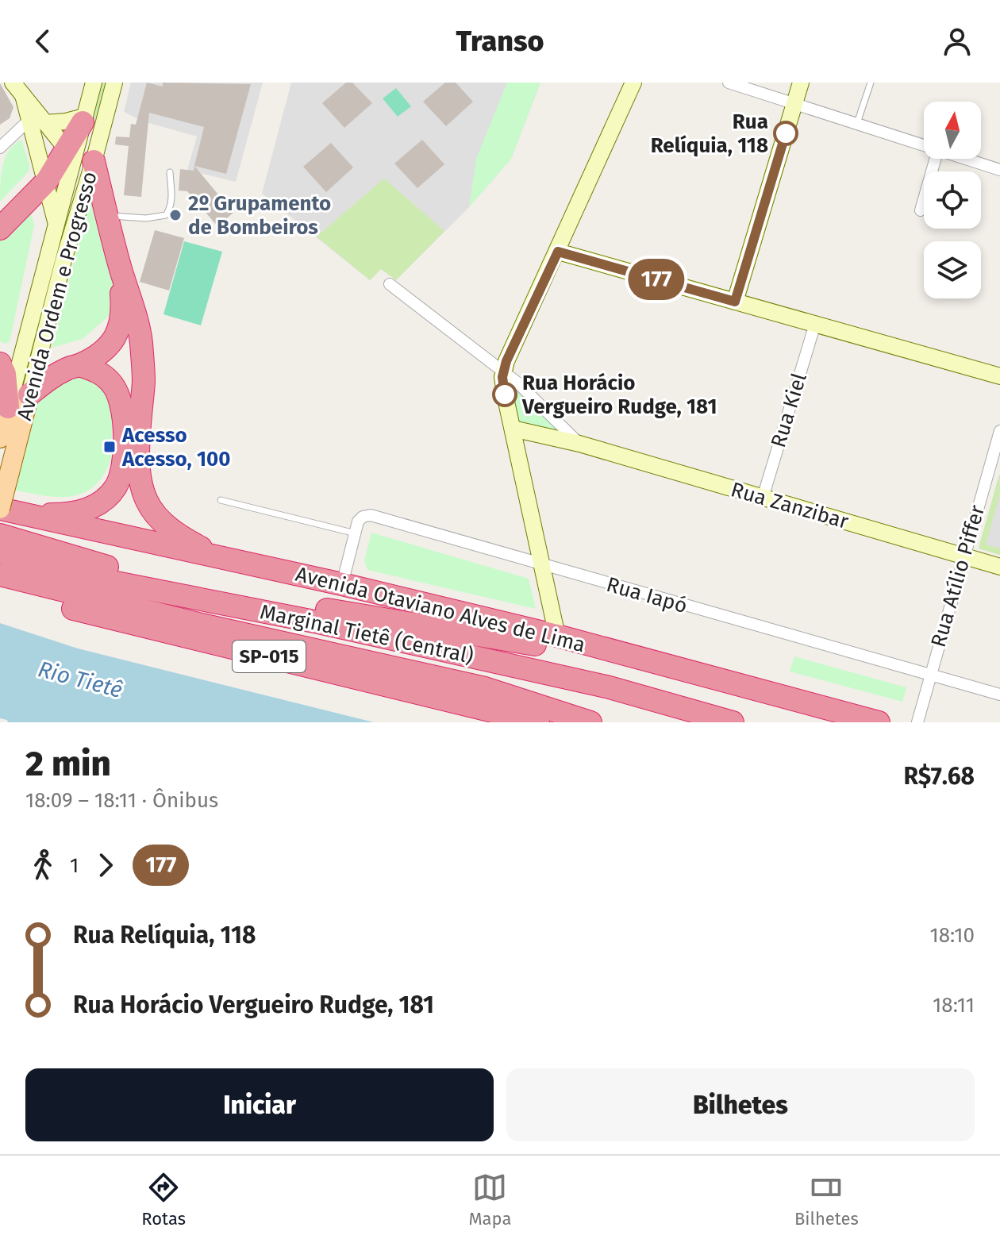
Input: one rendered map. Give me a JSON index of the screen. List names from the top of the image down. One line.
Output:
{"streets":{"highway":["Avenida Otaviano Alves de Lima","Marginal Tietê (Central)","SP-015"],"main road":["Avenida Ordem e Progresso"],"street":["Rua Kiel","Rua Zanzibar","Rua Atílio Piffer","Rua Iapó"]},"crossings":[["Avenida Ordem e Progresso","Avenida Otaviano Alves de Lima"],["Rua Kiel","Rua Zanzibar"],["Rua Zanzibar","Rua Atílio Piffer"],["Rua Atílio Piffer","Rua Iapó"]],"water":["Rio Tietê"],"places":{"other":["Rua Relíquia, 118","2º Grupamento de Bombeiros","Rua Horácio Vergueiro Rudge, 181"],"transit":["Acesso Acesso, 100"]},"lines":["bus line 177"],"north":"top","page":{"header":"Transo","on_map":"177","heading":["2 min","18:09 – 18:11 · Ônibus","R$7.68"],"legs":["1","177"],"list":[{"name":"Rua Relíquia, 118","value":"18:10"},{"name":"Rua Horácio Vergueiro Rudge, 181","value":"18:11"}],"buttons":["Iniciar","Bilhetes"],"tabs":["Rotas","Mapa","Bilhetes"]}}
